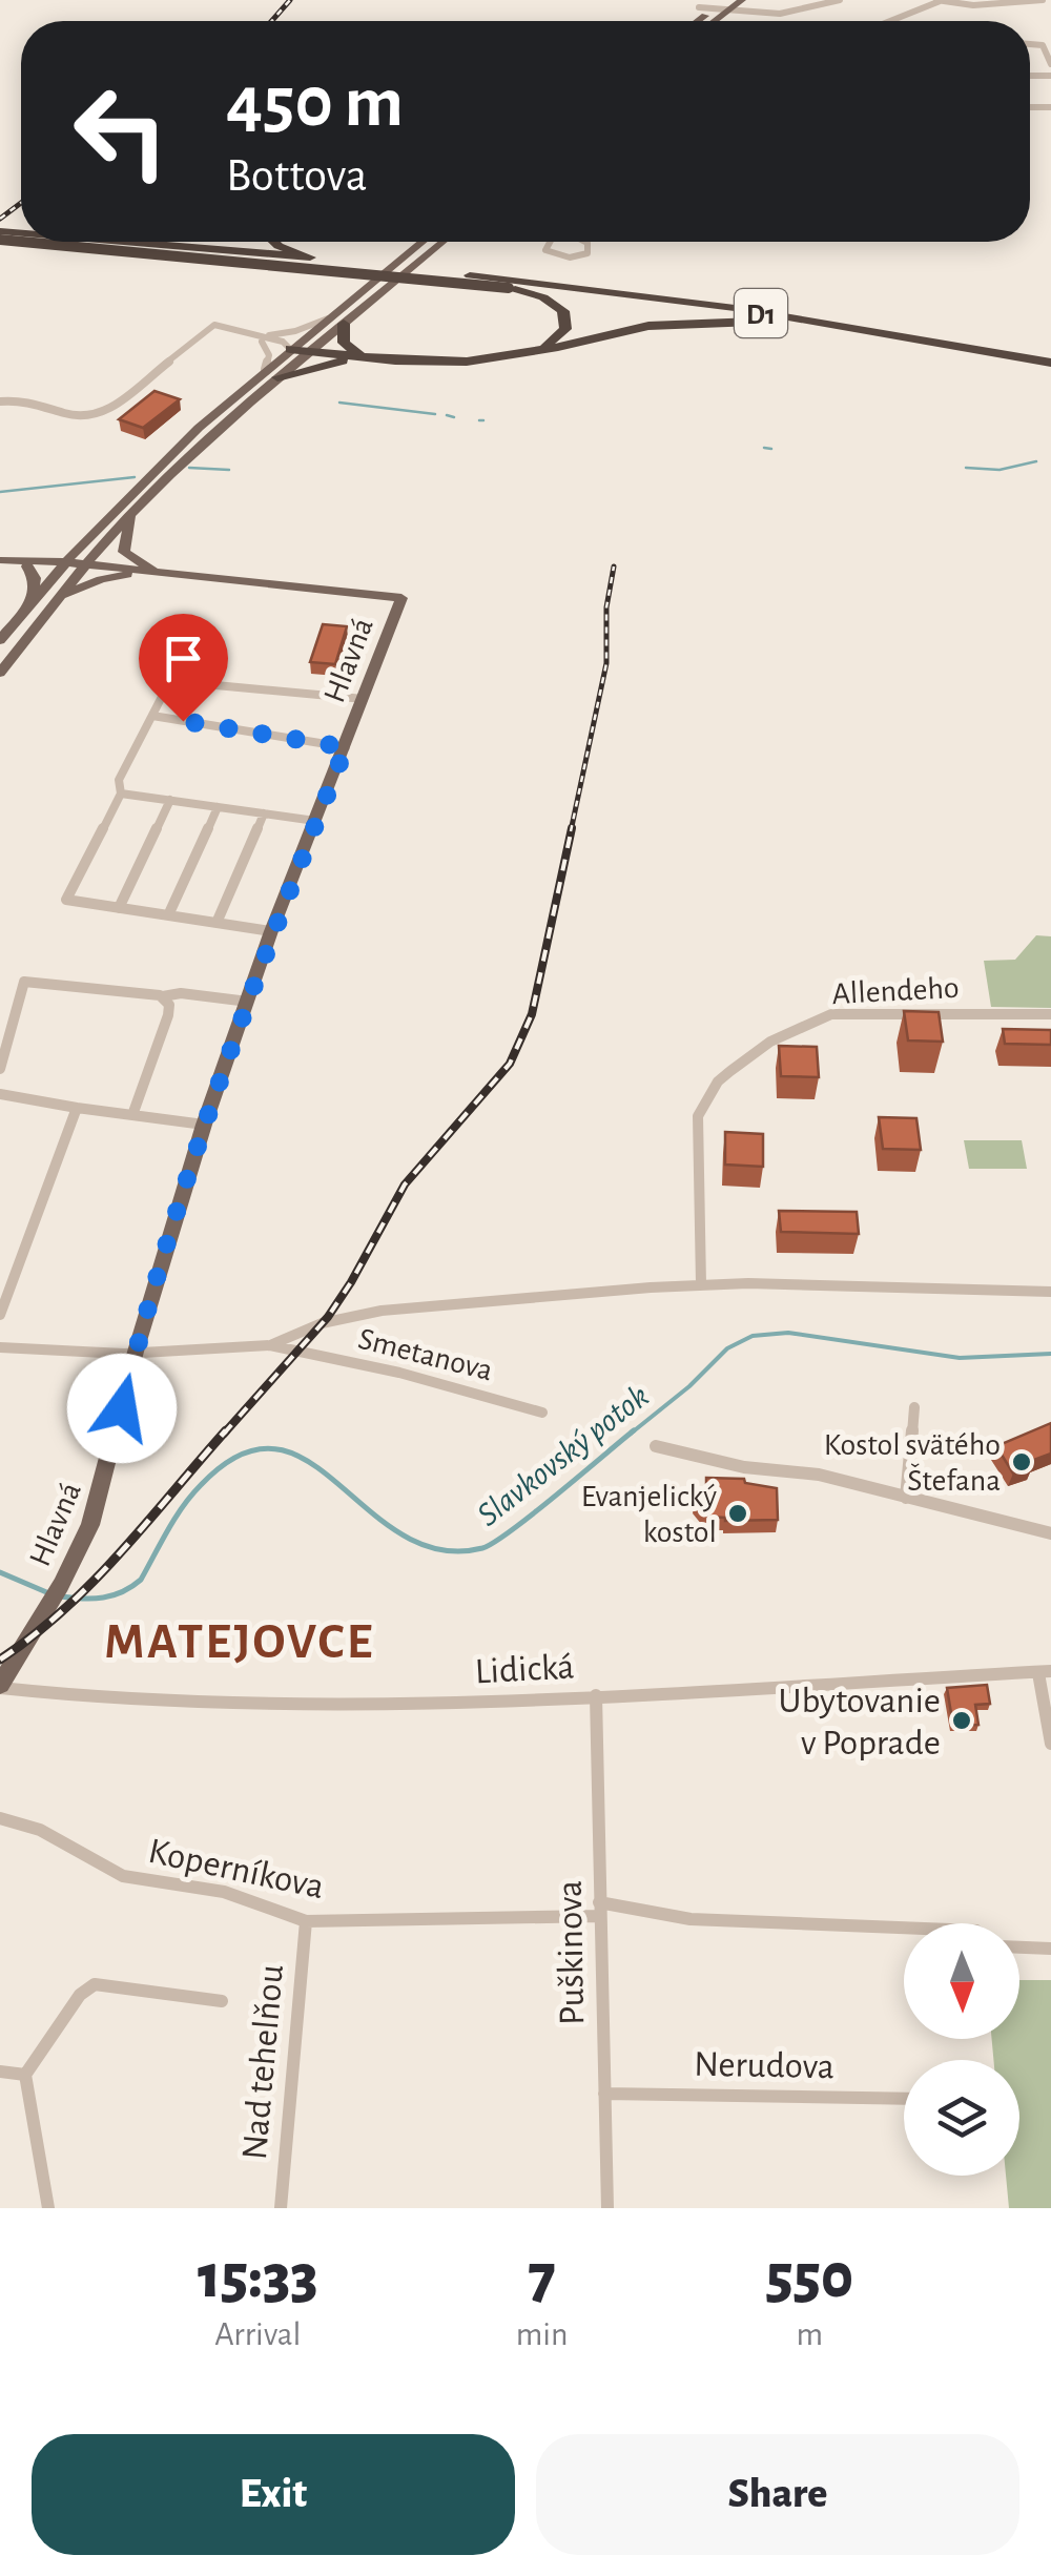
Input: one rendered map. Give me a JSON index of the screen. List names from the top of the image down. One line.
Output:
{"streets":{"highway":["D1"],"main road":["Hlavná"],"street":["Allendeho","Smetanova","Lidická","Koperníkova","Puškinova","Nad tehelňou","Nerudova"]},"crossings":[["Hlavná","Lidická"],["Lidická","Puškinova"],["Koperníkova","Puškinova"],["Koperníkova","Nad tehelňou"],["Puškinova","Nerudova"]],"districts":["MATEJOVCE"],"water":["Slavkovský potok"],"places":["Kostol svätého Štefana","Evanjelický kostol","Ubytovanie v Poprade"],"north":"bottom","page":{"turn":["450 m","Bottova"],"eta":["15:33","Arrival","7","min","550","m"],"buttons":["Exit","Share"]}}
